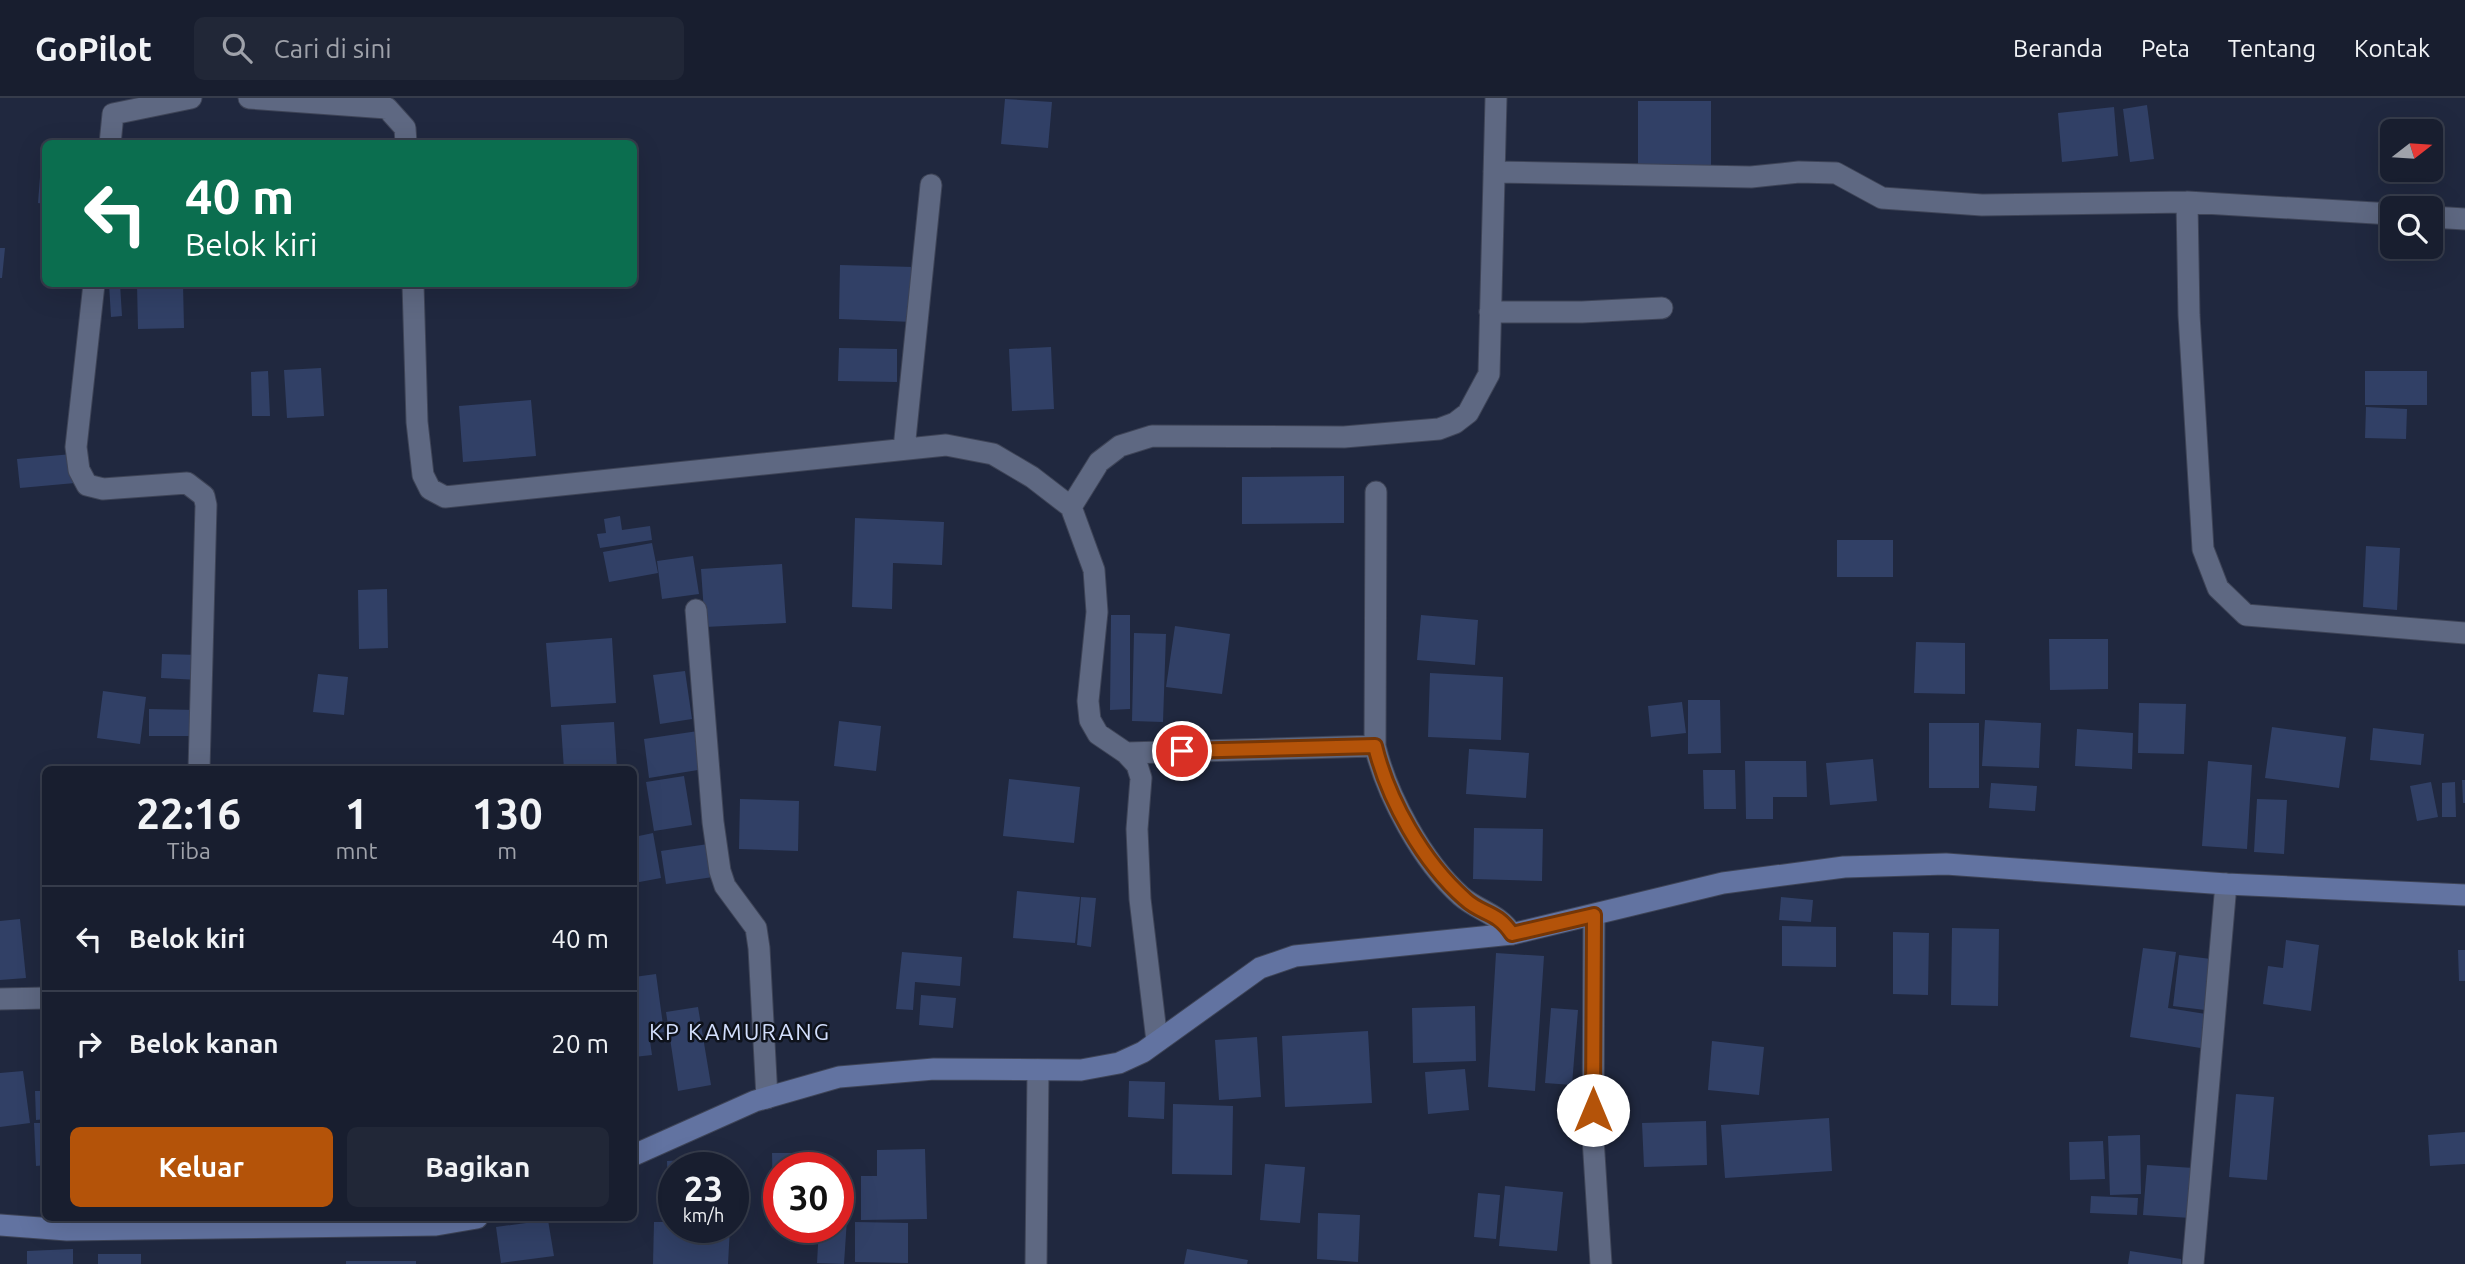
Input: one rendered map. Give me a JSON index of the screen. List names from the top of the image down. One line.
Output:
{"districts":["KP KAMURANG"],"north":"right","page":{"header":"GoPilot","search":"Cari di sini","nav":["Beranda","Peta","Tentang","Kontak"],"turn":["40 m","Belok kiri"],"eta":["22:16","Tiba","1","mnt","130","m"],"list":[{"name":"Belok kiri","value":"40 m"},{"name":"Belok kanan","value":"20 m"}],"buttons":["Keluar","Bagikan"],"speed":"23 km/h","limit":"30"}}
